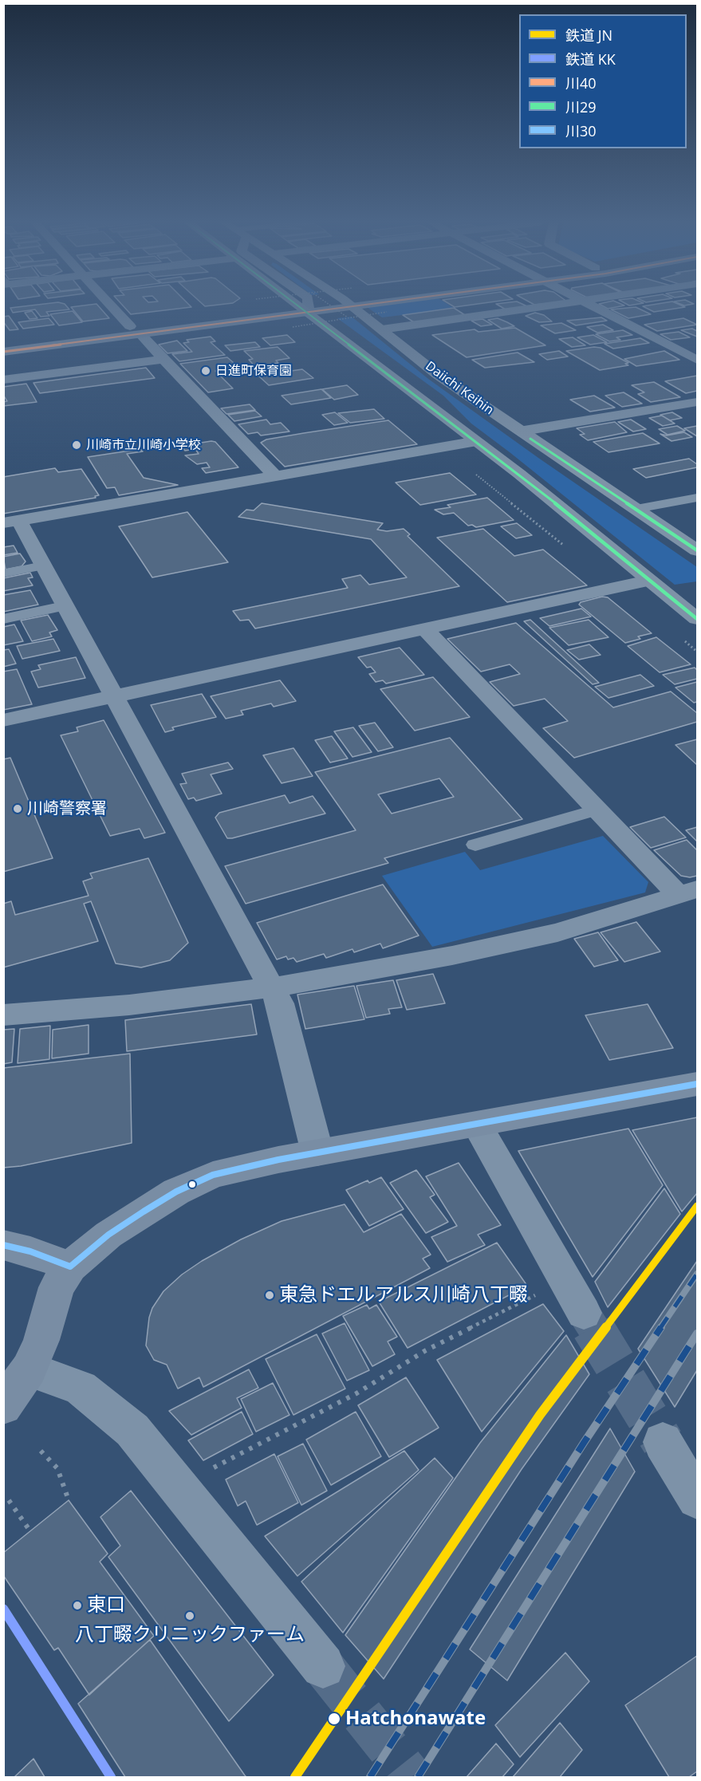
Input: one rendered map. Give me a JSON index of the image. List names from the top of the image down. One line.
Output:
{"streets":{"highway":["Daiichi Keihin"]},"places":["日進町保育園","川崎市立川崎小学校","川崎警察署","東急ドエルアルス川崎八丁畷","東口","八丁畷クリニックファーム","Hatchonawate"],"lines":["transit line 川40","transit line 川29","transit line 川30","rail line JN","rail line KK"],"legend":["鉄道 JN","鉄道 KK","川40","川29","川30"]}
